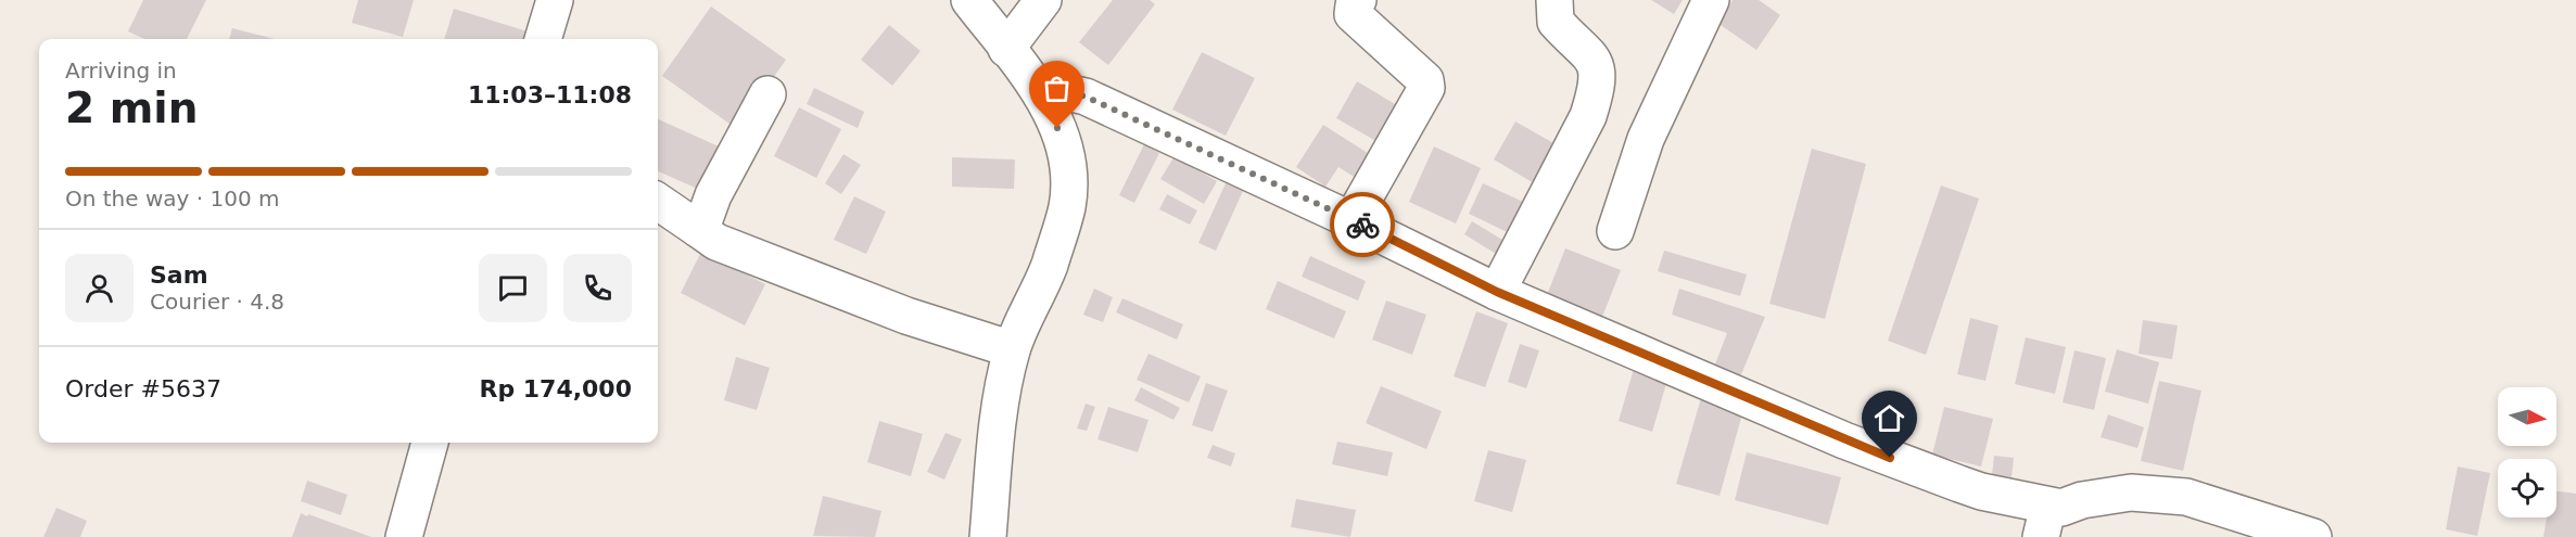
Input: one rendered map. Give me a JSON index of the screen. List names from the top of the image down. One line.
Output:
{"north":"right","page":{"heading":["2 min","Arriving in","11:03–11:08"],"panel":["Sam","Courier · 4.8","Order #5637","Rp 174,000"],"bar":"On the way · 100 m"}}
